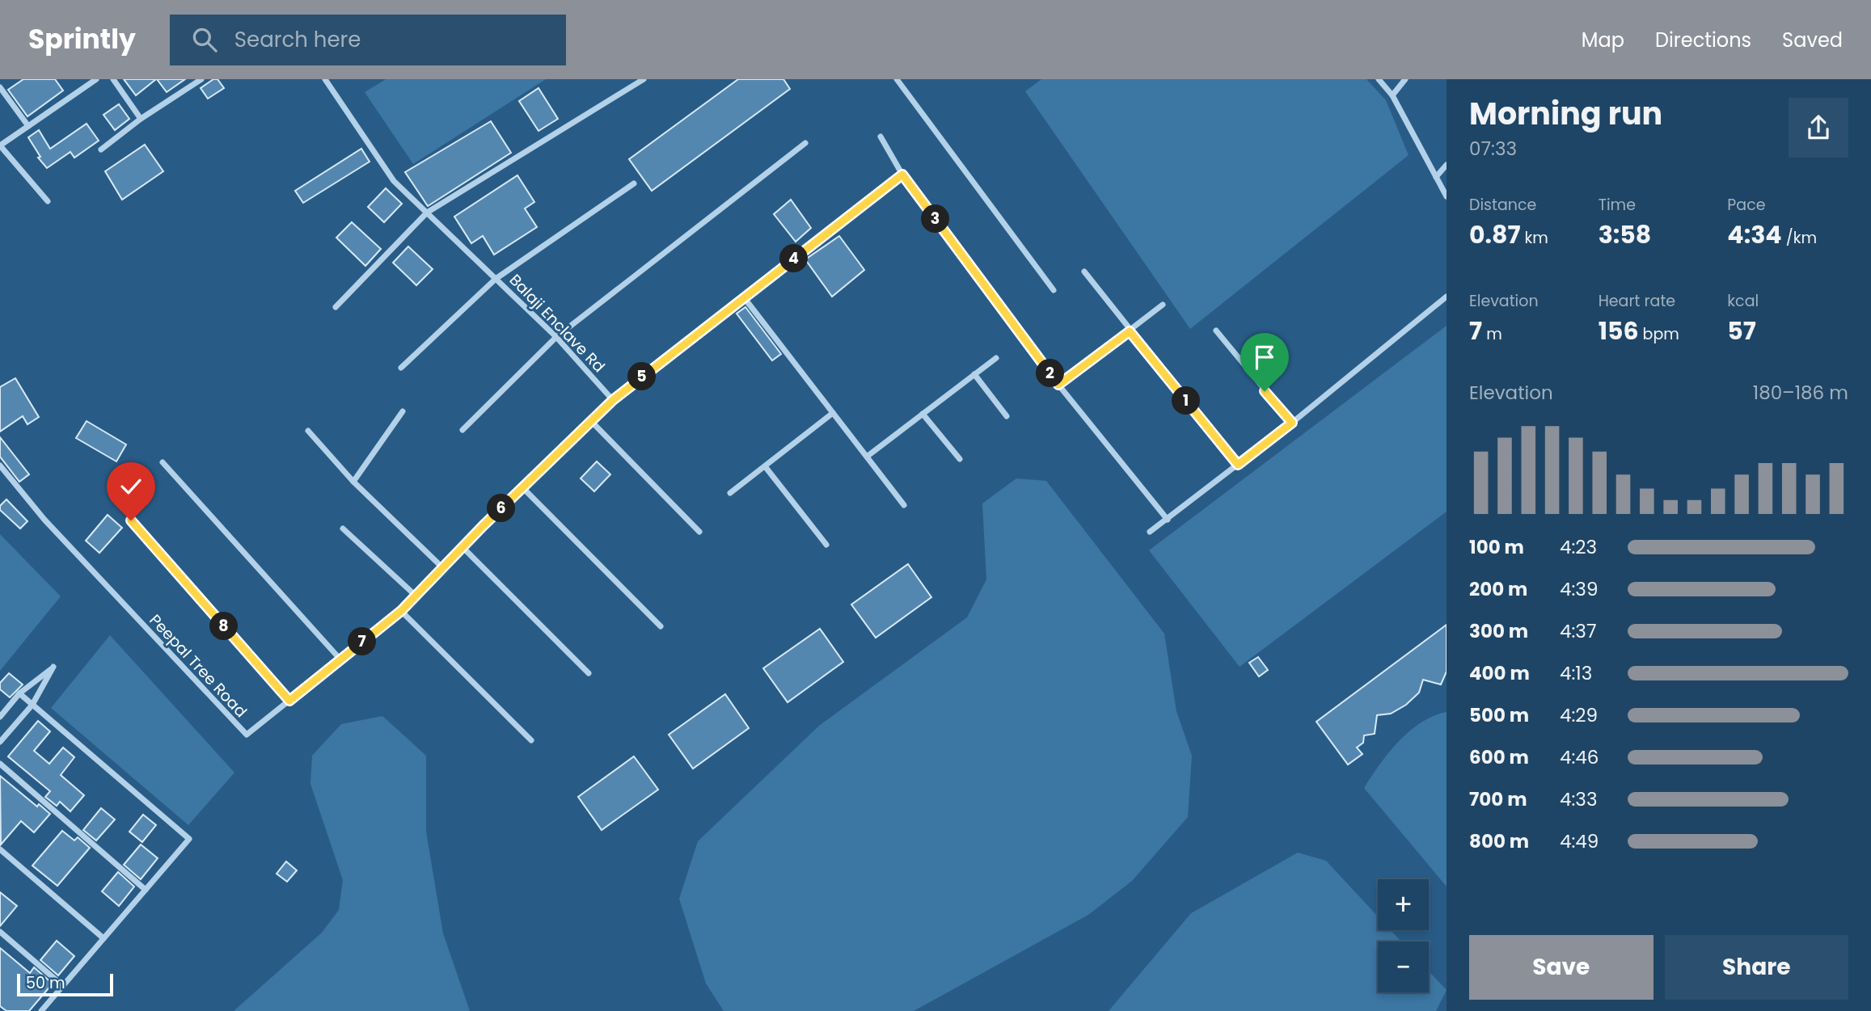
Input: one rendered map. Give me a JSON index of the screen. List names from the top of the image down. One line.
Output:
{"streets":{"street":["Balaji Enclave Rd","Peepal Tree Road"]},"scale_bar":"50 m","page":{"header":"Sprintly","search":"Search here","nav":["Map","Directions","Saved"],"heading":["Morning run","07:33"],"stats":[["Distance","0.87 km"],["Time","3:58"],["Pace","4:34 /km"],["Elevation","7 m"],["Heart rate","156 bpm"],["kcal","57"]],"pins":["3","4","2","5","1","6","8","7"],"chart":["Elevation","180–186 m"],"list":[{"name":"100 m","note":"4:23"},{"name":"200 m","note":"4:39"},{"name":"300 m","note":"4:37"},{"name":"400 m","note":"4:13"},{"name":"500 m","note":"4:29"},{"name":"600 m","note":"4:46"},{"name":"700 m","note":"4:33"},{"name":"800 m","note":"4:49"}],"map_buttons":["+","−"],"buttons":["Save","Share"],"scale":"50 m"}}
